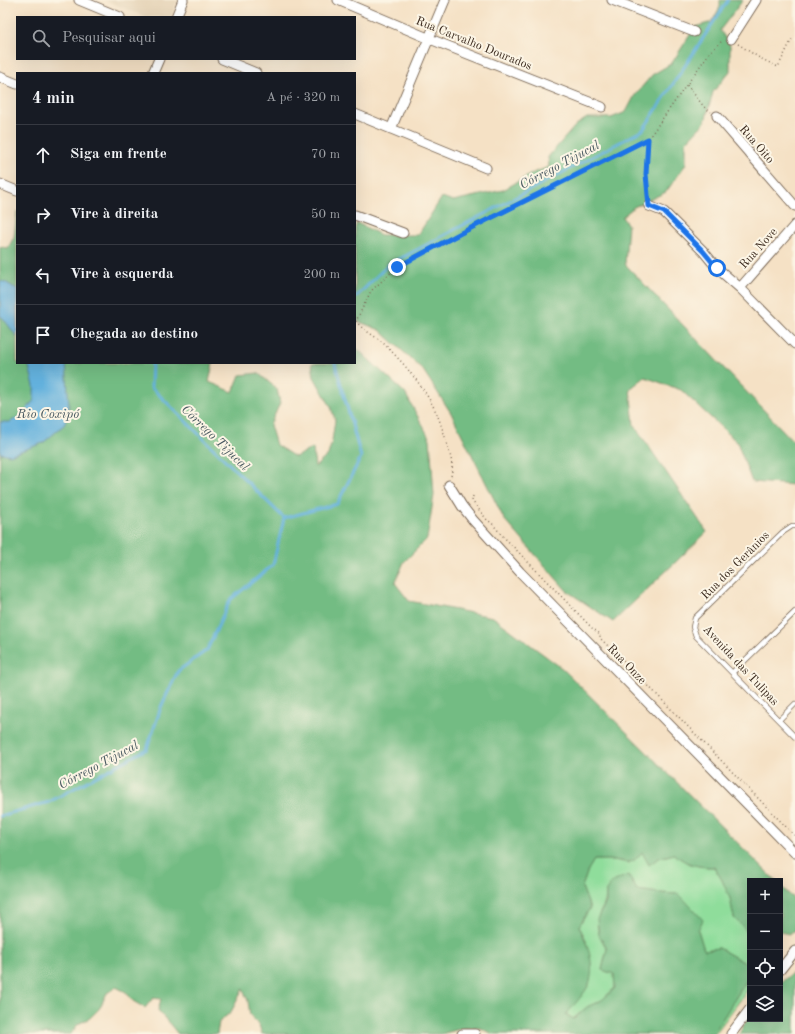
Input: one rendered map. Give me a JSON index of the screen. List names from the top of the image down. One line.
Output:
{"streets":{"street":["Rua Carvalho Dourados","Rua Oito","Rua Nove","Rua Onze"],"lane":["Rua dos Gerânios","Avenida das Tulipas"]},"crossings":[["Rua dos Gerânios","Avenida das Tulipas"]],"water":["Córrego Tijucal","Rio Coxipó"],"page":{"search":"Pesquisar aqui","heading":["4 min","A pé · 320 m"],"list":[["Siga em frente","70 m"],["Vire à direita","50 m"],["Vire à esquerda","200 m"],"Chegada ao destino"],"map_buttons":["+","−"]}}
